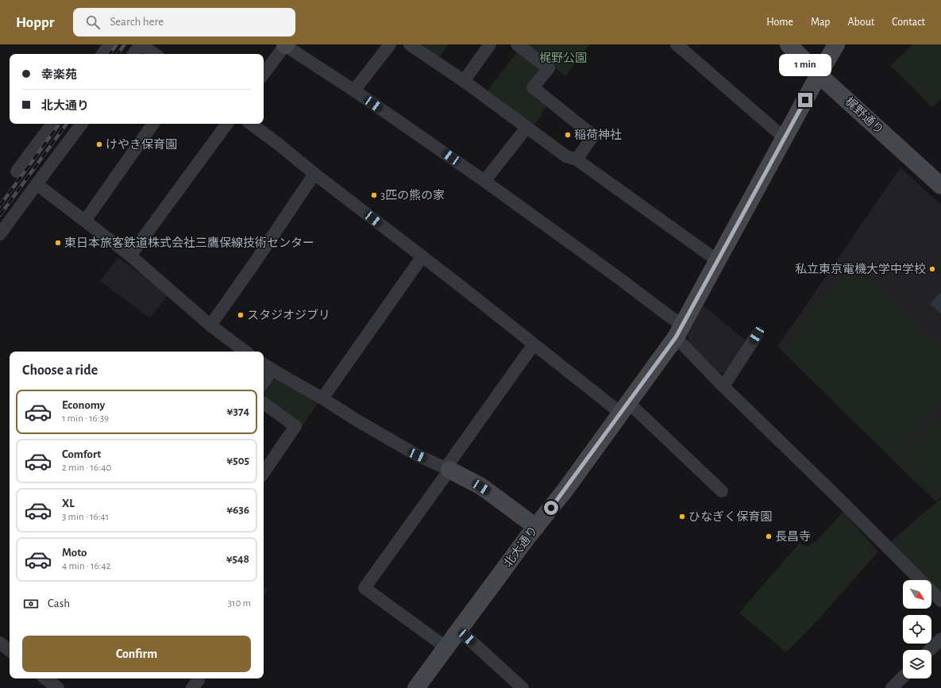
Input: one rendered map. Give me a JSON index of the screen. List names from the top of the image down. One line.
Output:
{"streets":{"street":["梶野通り","北大通り"]},"crossings":[["梶野通り","北大通り"]],"parks":["梶野公園"],"places":["稲荷神社","けやき保育園","3匹の熊の家","東日本旅客鉄道株式会社三鷹保線技術センター","私立東京電機大学中学校","スタジオジブリ","ひなぎく保育園","長昌寺"],"north":"bottom right","page":{"header":"Hoppr","search":"Search here","nav":["Home","Map","About","Contact"],"bubble":"1 min","banner":["幸楽苑","北大通り"],"heading":"Choose a ride","list":[{"name":"Economy","note":"1 min · 16:39","value":"¥374"},{"name":"Comfort","note":"2 min · 16:40","value":"¥505"},{"name":"XL","note":"3 min · 16:41","value":"¥636"},{"name":"Moto","note":"4 min · 16:42","value":"¥548"}],"pay":["Cash","310 m"],"buttons":"Confirm"}}
